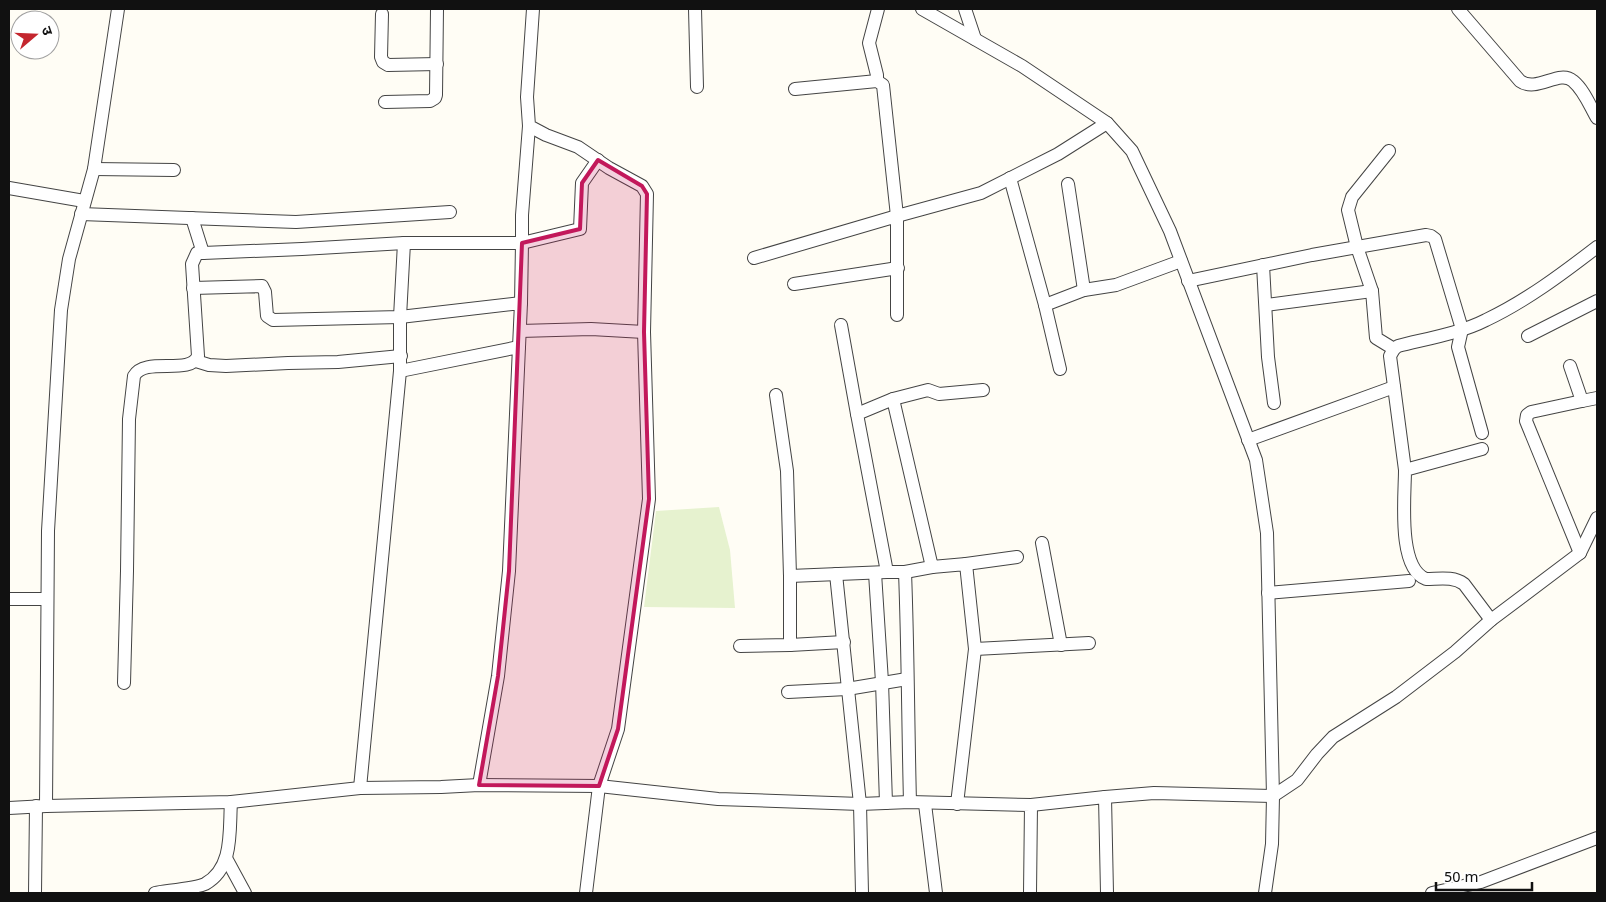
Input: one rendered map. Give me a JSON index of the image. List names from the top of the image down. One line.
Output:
{"scale_bar":"50 m","north":"right"}
